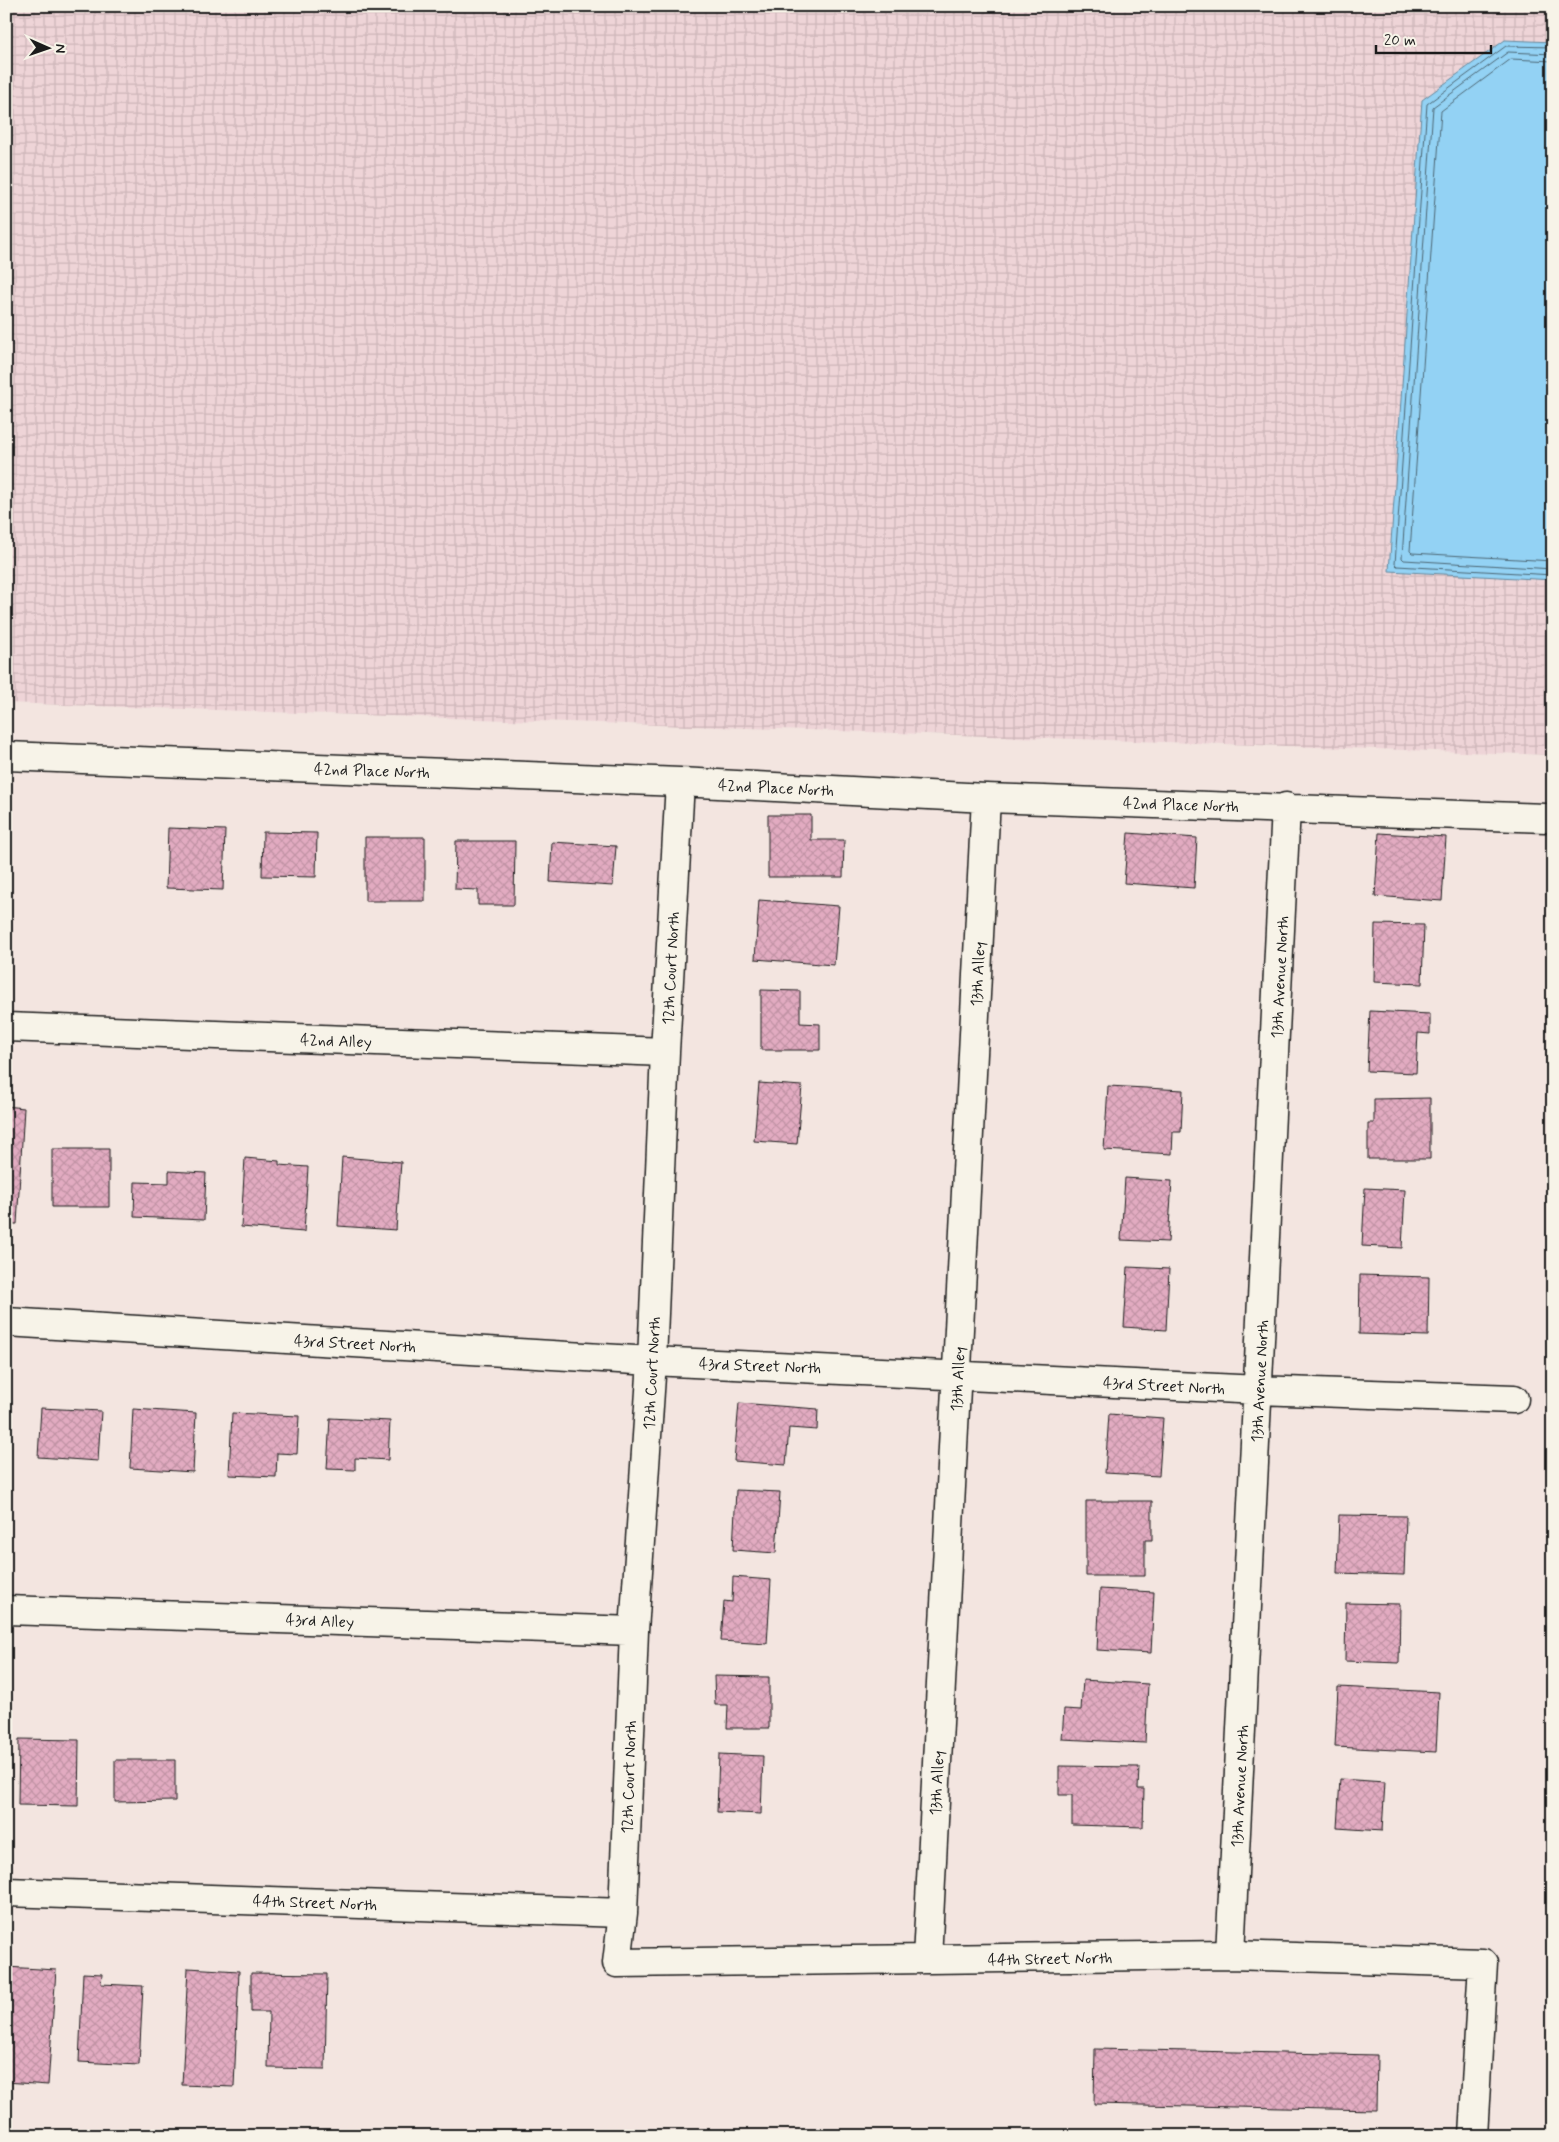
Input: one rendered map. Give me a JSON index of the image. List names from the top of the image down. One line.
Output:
{"streets":{"street":["42nd Place North","12th Court North","13th Alley","13th Avenue North","42nd Alley","43rd Street North","43rd Alley","44th Street North"]},"crossings":[["42nd Place North","12th Court North"],["42nd Place North","13th Alley"],["42nd Place North","13th Avenue North"],["12th Court North","42nd Alley"],["12th Court North","43rd Street North"],["12th Court North","43rd Alley"],["12th Court North","44th Street North"],["13th Alley","43rd Street North"],["13th Alley","44th Street North"],["13th Avenue North","43rd Street North"],["13th Avenue North","44th Street North"]],"scale_bar":"20 m","north":"right"}
